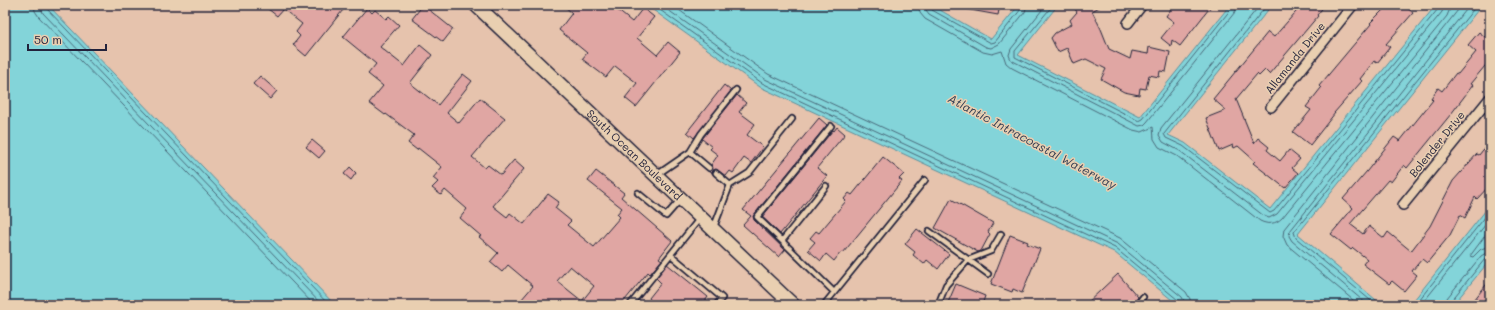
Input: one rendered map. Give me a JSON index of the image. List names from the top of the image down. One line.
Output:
{"streets":{"main road":["South Ocean Boulevard"],"street":["Allamanda Drive","Bolender Drive"]},"water":["Atlantic Intracoastal Waterway"],"scale_bar":"50 m"}
